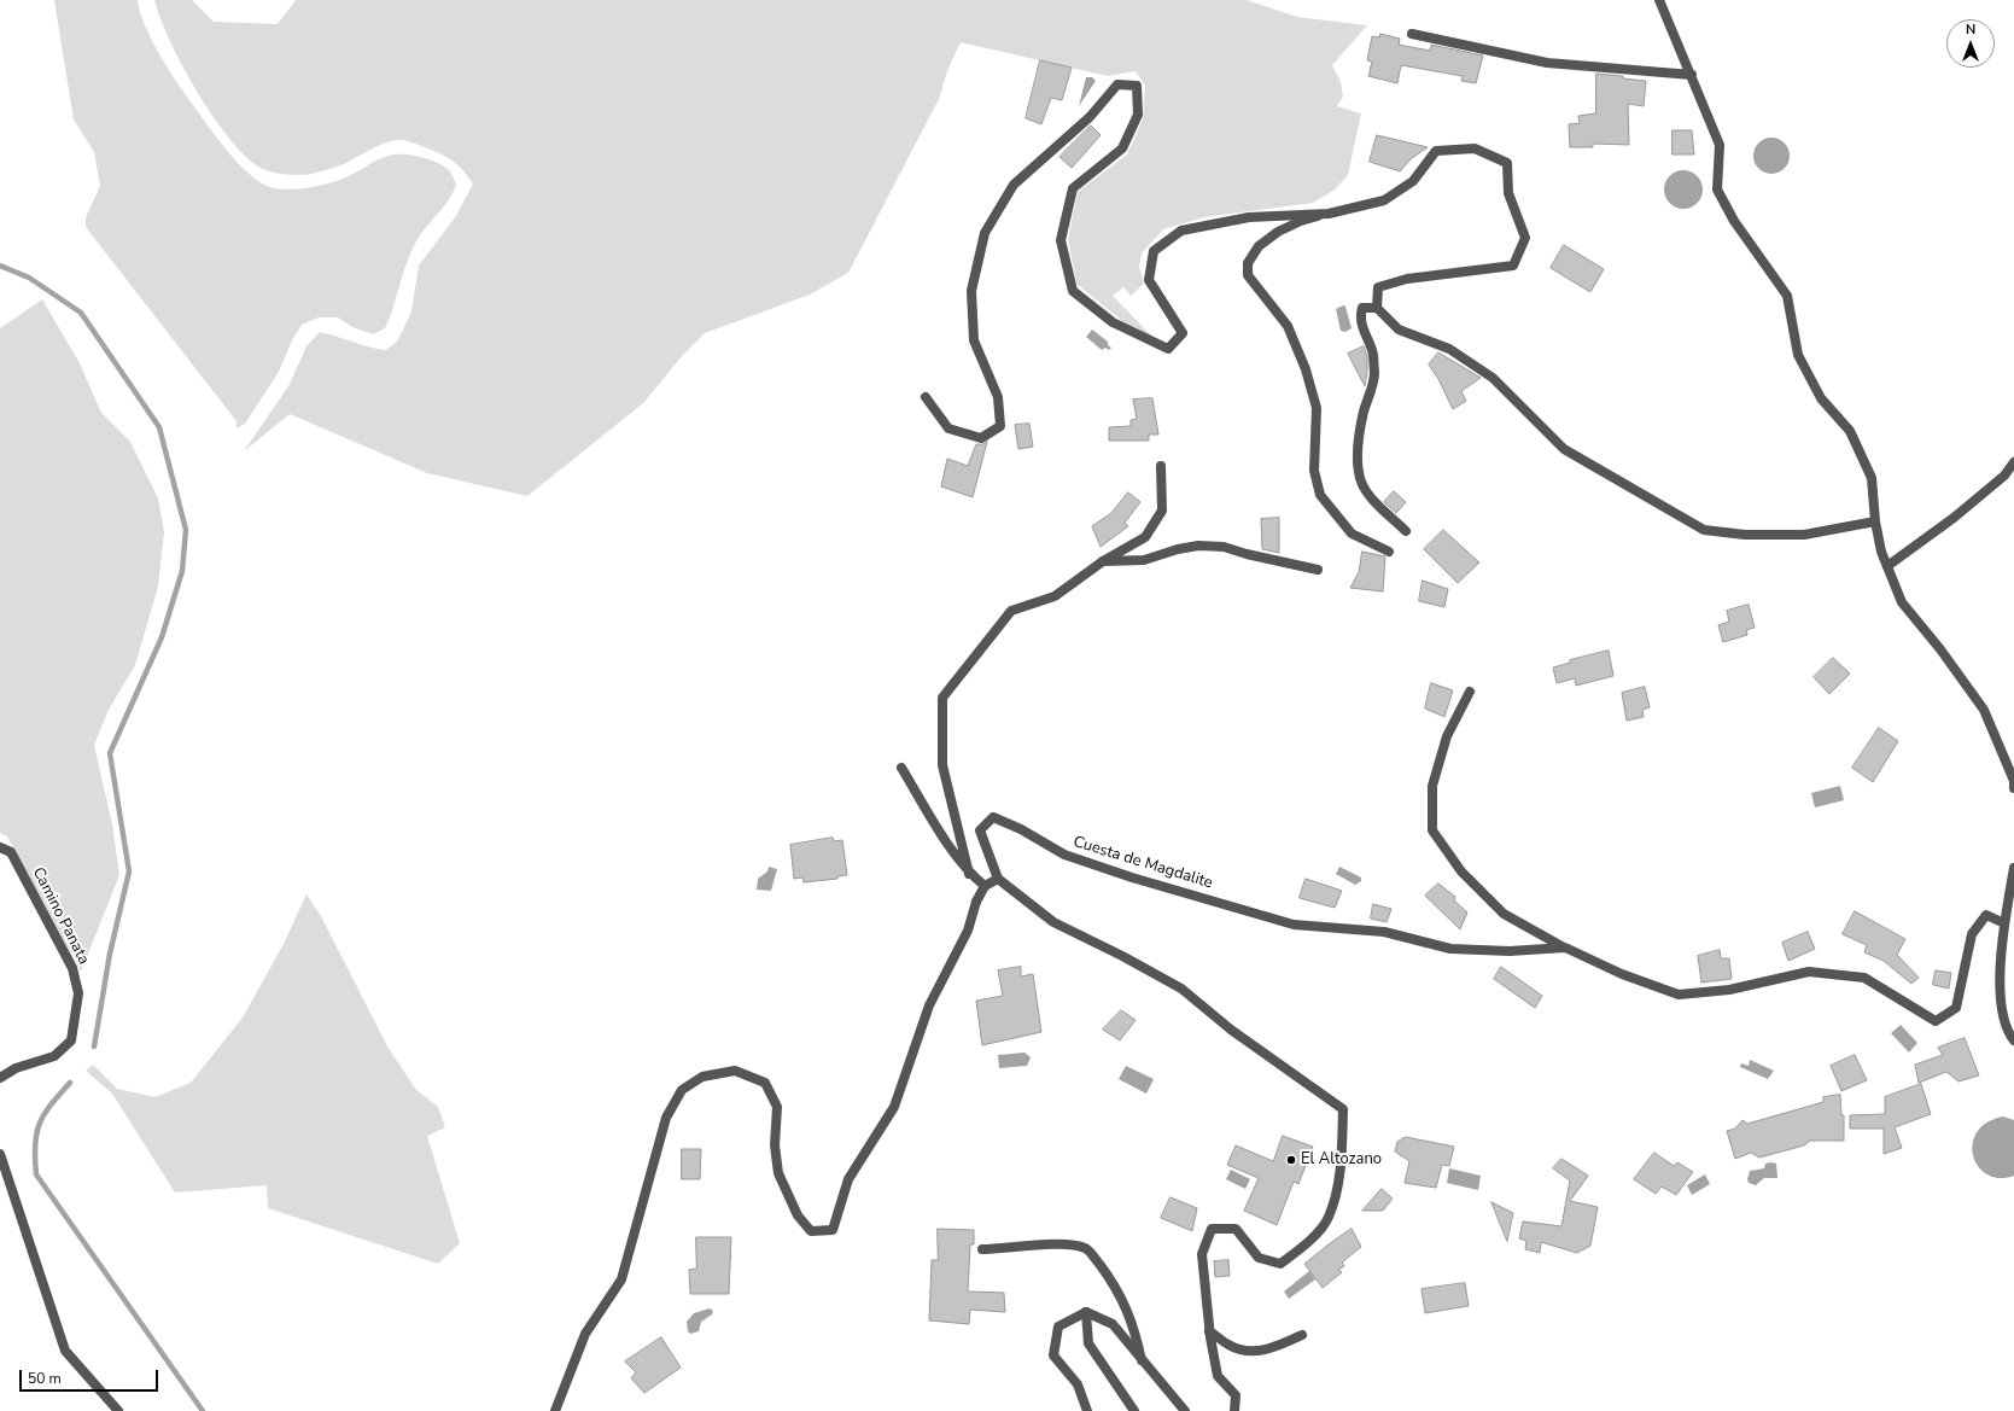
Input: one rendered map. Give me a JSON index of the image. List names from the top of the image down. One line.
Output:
{"streets":{"street":["Cuesta de Magdalite","Camino Panata"]},"places":["El Altozano"],"scale_bar":"50 m","north":"top"}
